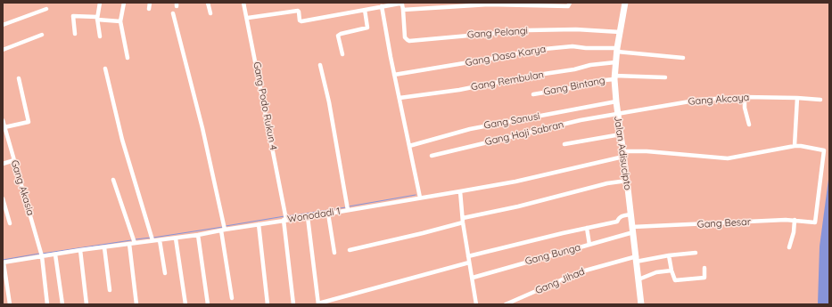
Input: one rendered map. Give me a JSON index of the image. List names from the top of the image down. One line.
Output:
{"streets":{"main road":["Jalan Adisucipto"],"street":["Gang Pelangi","Gang Dasa Karya","Gang Rembulan","Gang Bintang","Gang Akcaya","Gang Podo Rukun 4","Gang Sanusi","Gang Haji Sabran","Gang Akasia","Wonodadi 1","Gang Besar","Gang Bunga","Gang Jihad"]},"crossings":[["Gang Pelangi","Jalan Adisucipto"],["Gang Dasa Karya","Jalan Adisucipto"],["Gang Rembulan","Jalan Adisucipto"],["Gang Bintang","Jalan Adisucipto"],["Gang Akcaya","Gang Haji Sabran"],["Gang Akcaya","Jalan Adisucipto"],["Gang Podo Rukun 4","Wonodadi 1"],["Gang Sanusi","Jalan Adisucipto"],["Gang Haji Sabran","Jalan Adisucipto"],["Jalan Adisucipto","Wonodadi 1"],["Jalan Adisucipto","Gang Besar"],["Jalan Adisucipto","Gang Bunga"],["Jalan Adisucipto","Gang Jihad"],["Gang Akasia","Wonodadi 1"],["Wonodadi 1","Gang Besar"],["Gang Besar","Gang Bunga"]]}
